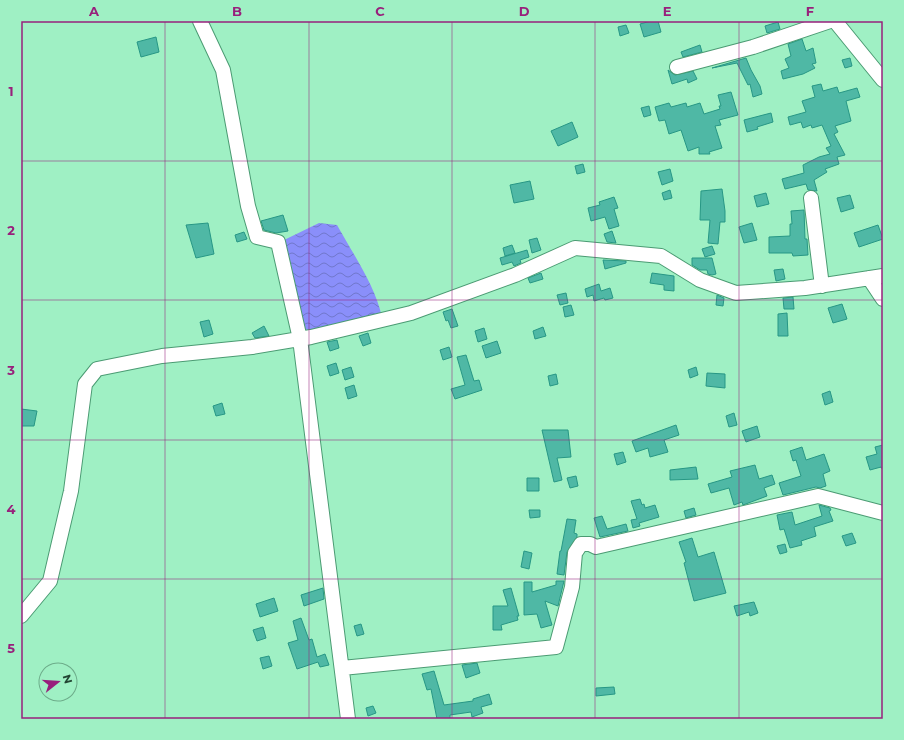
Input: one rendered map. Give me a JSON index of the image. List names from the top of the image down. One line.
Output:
{"north":"right","grid":{"columns":["A","B","C","D","E","F"],"rows":["1","2","3","4","5"]}}
